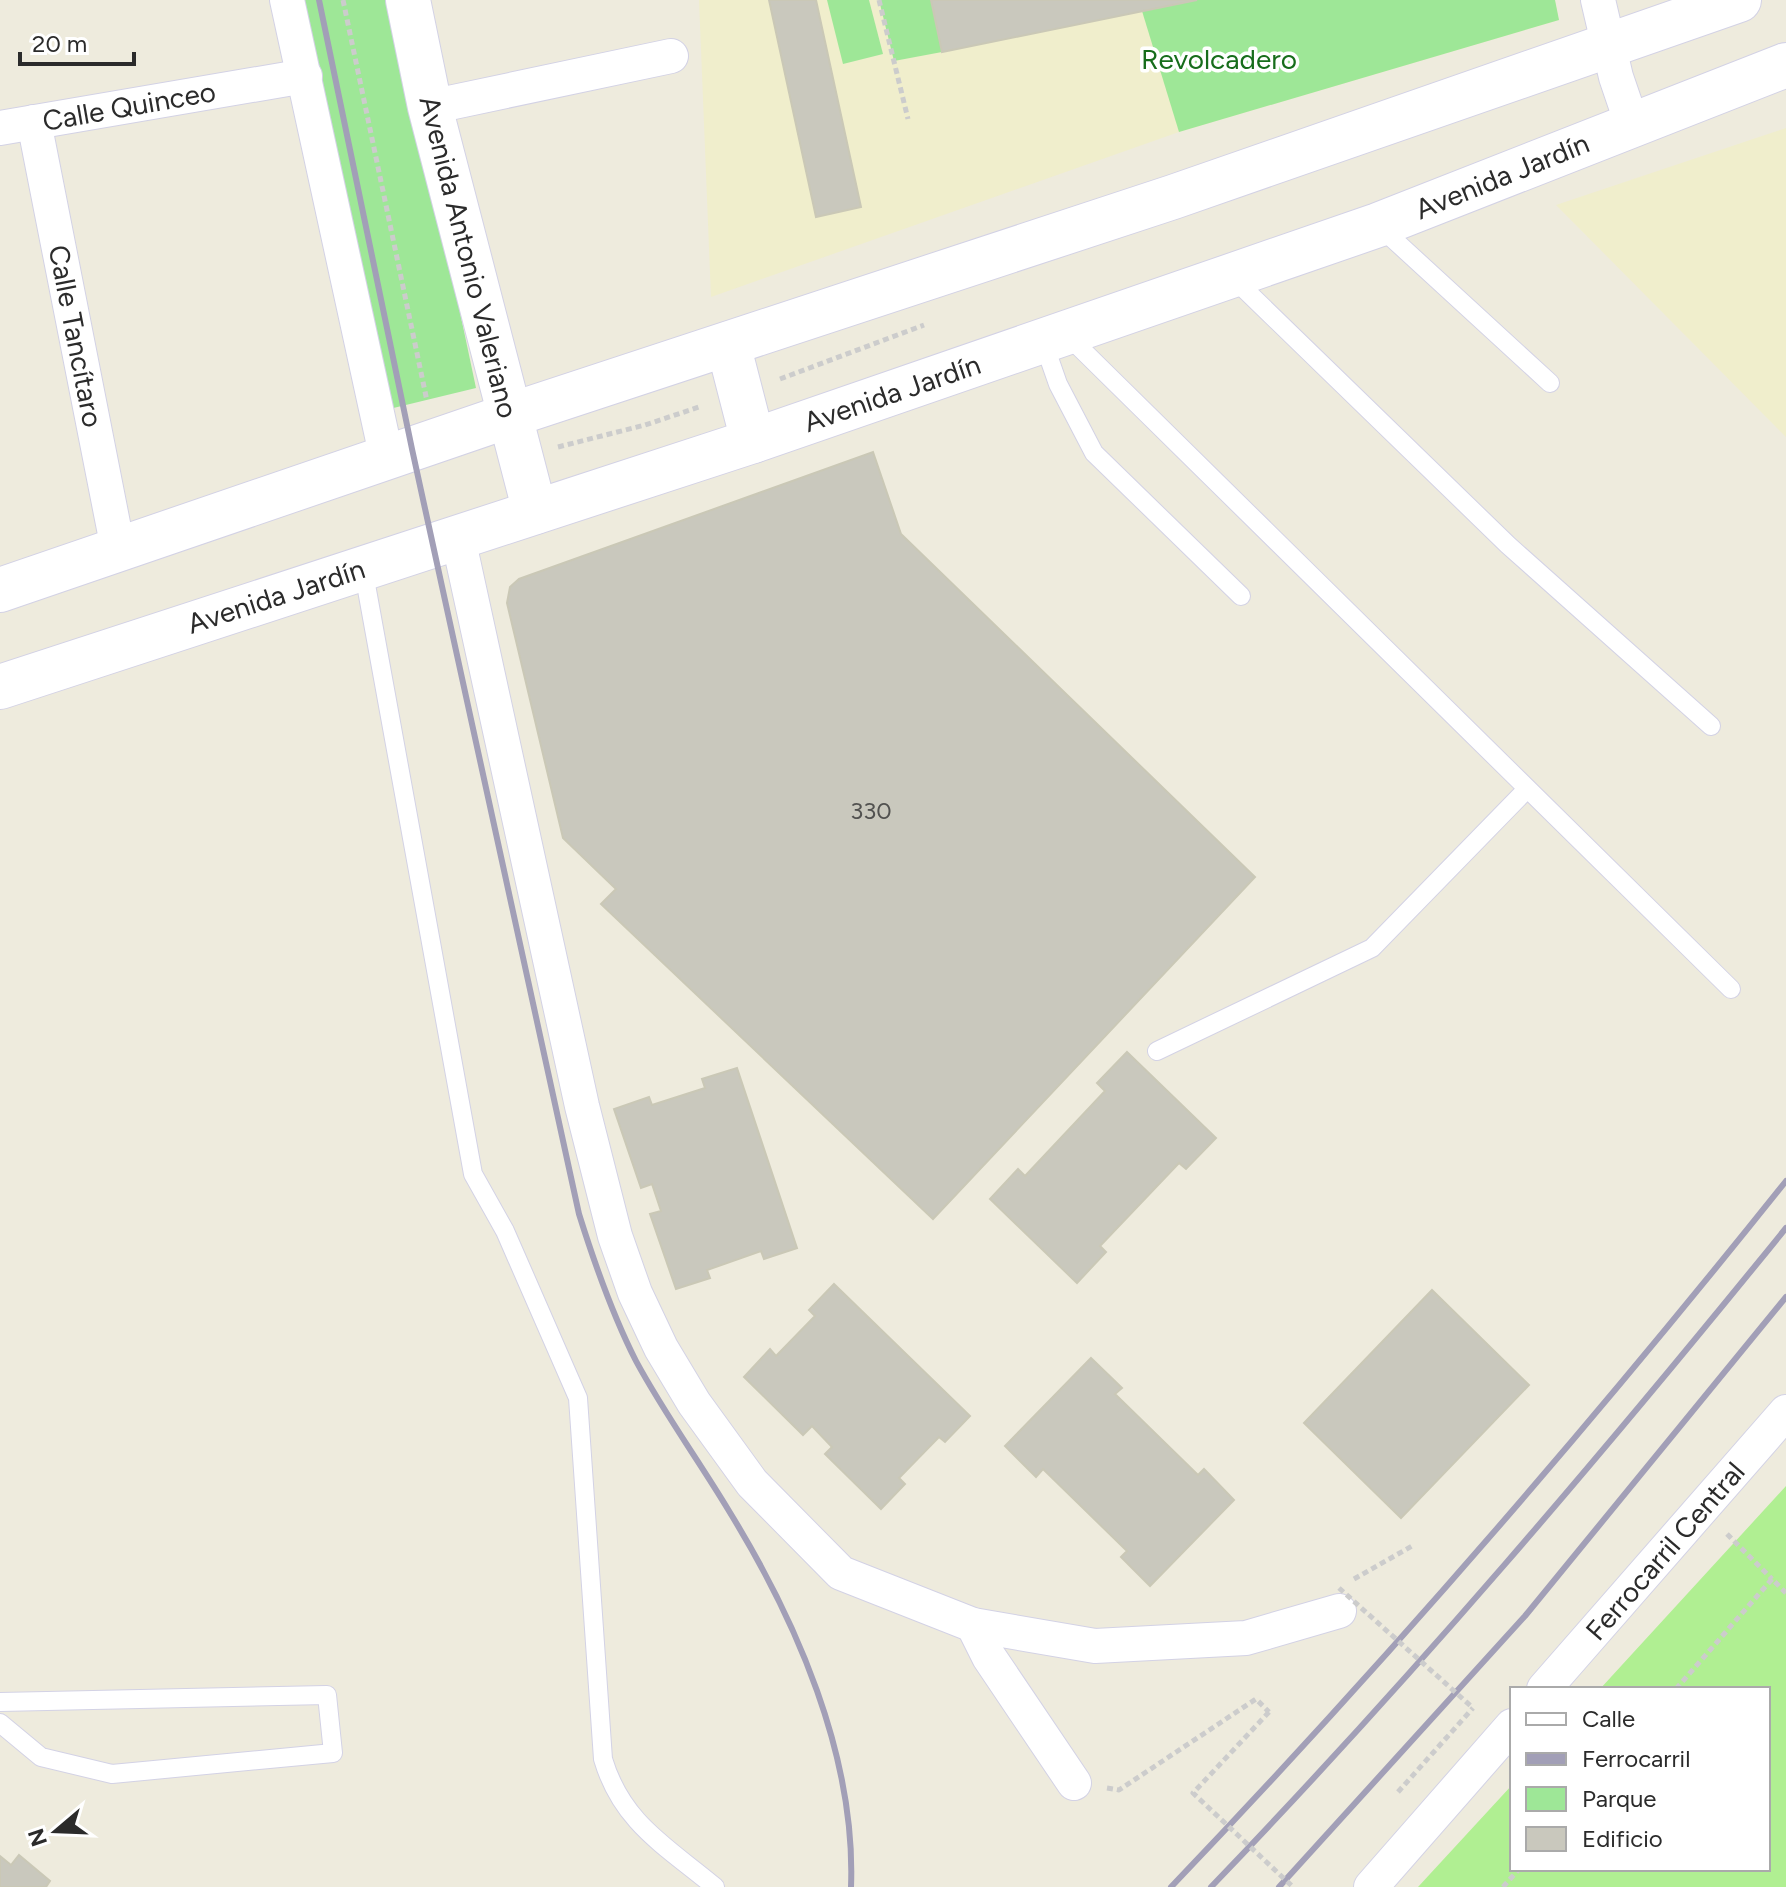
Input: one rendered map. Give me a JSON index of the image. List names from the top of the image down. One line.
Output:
{"streets":{"main road":["Avenida Jardín","Avenida Antonio Valeriano"],"street":["Calle Quinceo","Calle Tancítaro","Ferrocarril Central"]},"crossings":[["Calle Quinceo","Calle Tancítaro"],["Avenida Jardín","Avenida Antonio Valeriano"]],"parks":["Revolcadero"],"house_numbers":["330"],"legend":["Calle","Ferrocarril","Parque","Edificio"],"scale_bar":"20 m","north":"left"}
